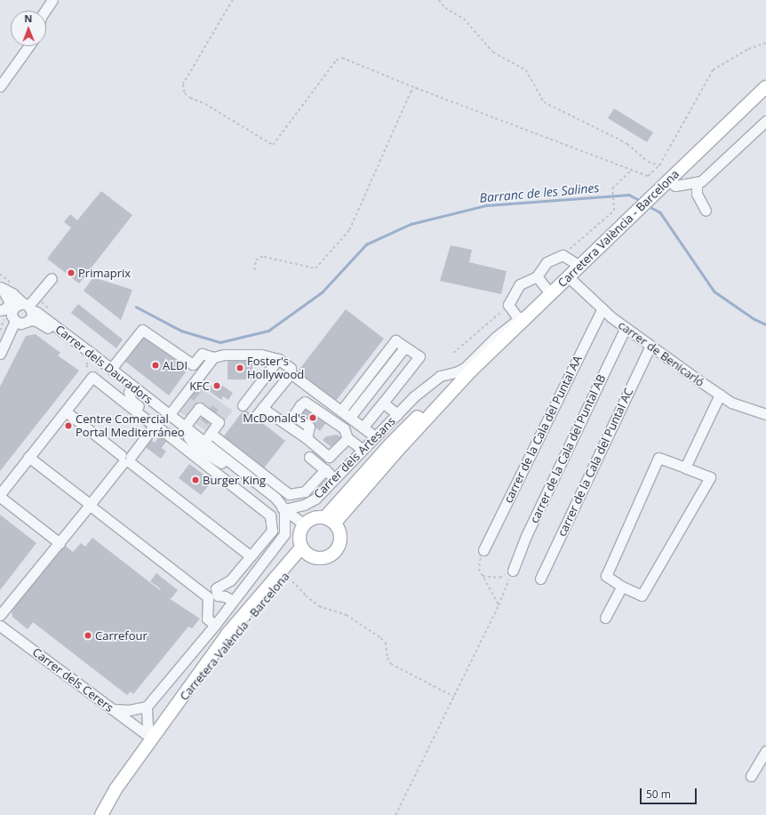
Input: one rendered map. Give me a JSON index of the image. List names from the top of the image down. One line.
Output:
{"streets":{"main road":["Carretera València - Barcelona"],"street":["carrer de Benicarló","Carrer dels Dauradors","carrer de la Cala del Puntal AA","carrer de la Cala del Puntal AB","Carrer dels Artesans","carrer de la Cala del Puntal AC","Carrer dels Cerers"]},"crossings":[["Carretera València - Barcelona","carrer de Benicarló"],["Carretera València - Barcelona","Carrer dels Dauradors"],["Carretera València - Barcelona","Carrer dels Artesans"],["carrer de Benicarló","carrer de la Cala del Puntal AA"],["carrer de Benicarló","carrer de la Cala del Puntal AB"],["carrer de Benicarló","carrer de la Cala del Puntal AC"],["Carrer dels Dauradors","Carrer dels Artesans"]],"water":["Barranc de les Salines"],"places":["Primaprix","ALDI","Foster's Hollywood","KFC","McDonald's","Centre Comercial Portal Mediterráneo","Burger King","Carrefour"],"scale_bar":"50 m","north":"top"}
